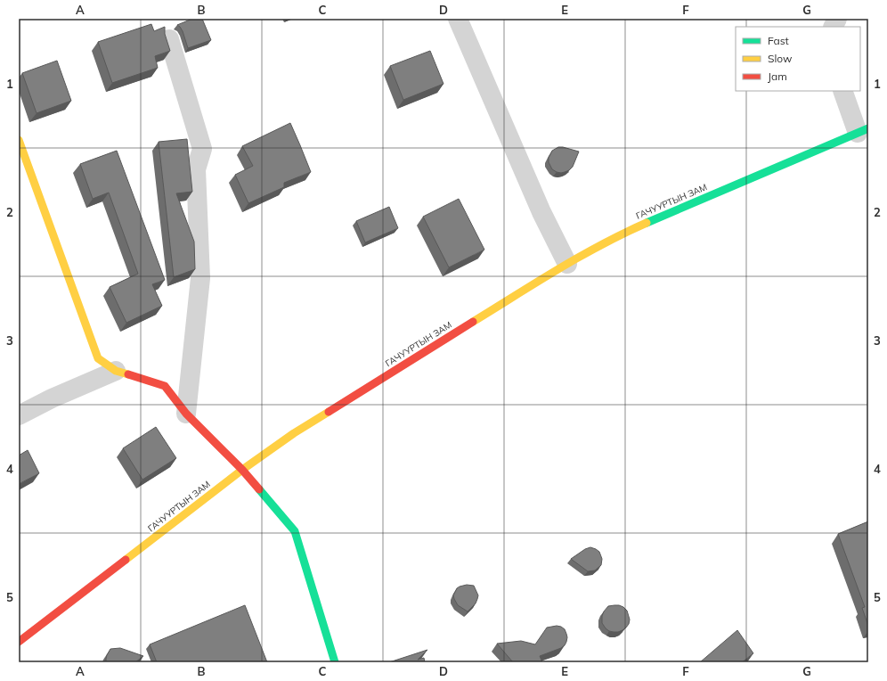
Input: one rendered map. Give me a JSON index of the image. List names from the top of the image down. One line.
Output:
{"streets":{"main road":["ГАЧУУРТЫН ЗАМ"]},"legend":["Fast","Slow","Jam"],"grid":{"columns":["A","B","C","D","E","F","G"],"rows":["1","2","3","4","5"]}}
